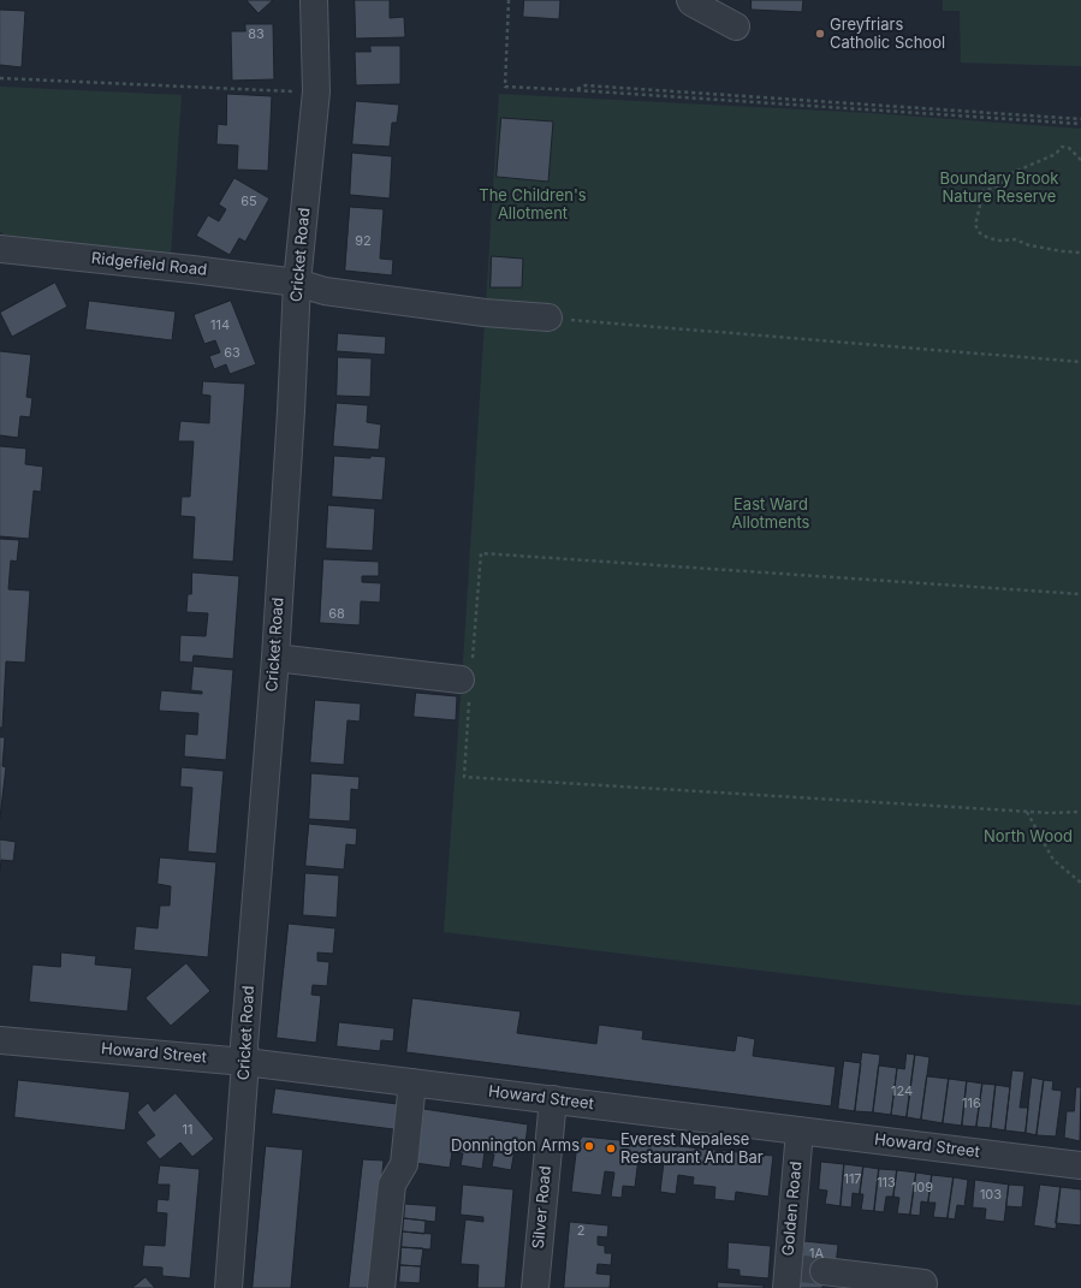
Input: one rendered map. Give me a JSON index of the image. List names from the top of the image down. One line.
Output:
{"streets":{"street":["Cricket Road","Ridgefield Road","Howard Street","Silver Road","Golden Road"]},"crossings":[["Cricket Road","Ridgefield Road"],["Cricket Road","Howard Street"],["Howard Street","Silver Road"],["Howard Street","Golden Road"]],"parks":["Boundary Brook Nature Reserve","The Children's Allotment","East Ward Allotments","North Wood"],"places":["Greyfriars Catholic School","Donnington Arms","Everest Nepalese Restaurant And Bar"],"house_numbers":["83","65","92","114","63","68","124","116","11","117","113","109","103","2","1A"]}
